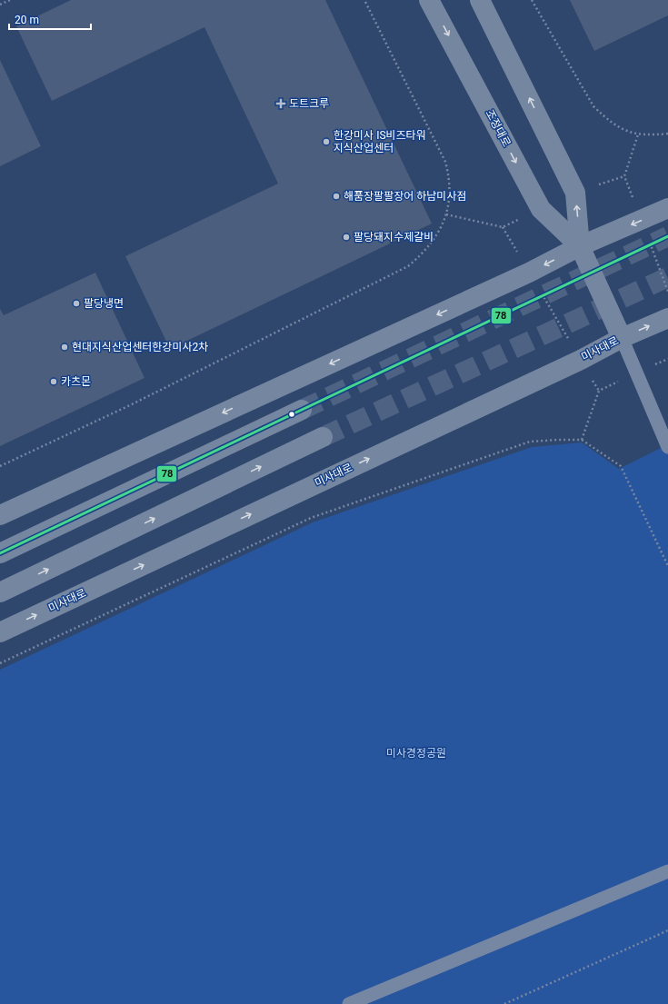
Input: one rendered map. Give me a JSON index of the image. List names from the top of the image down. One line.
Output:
{"streets":{"main road":["조정대로","미사대로"]},"crossings":[["조정대로","미사대로"]],"parks":["미사경정공원"],"places":{"health":["도트크루"],"other":["한강미사 IS비즈타워 지식산업센터","해품장팔팔장어 하남미사점","팔당돼지수제갈비","팔당냉면","현대지식산업센터한강미사2차","카츠몬"]},"lines":["transit line 78"],"scale_bar":"20 m"}
